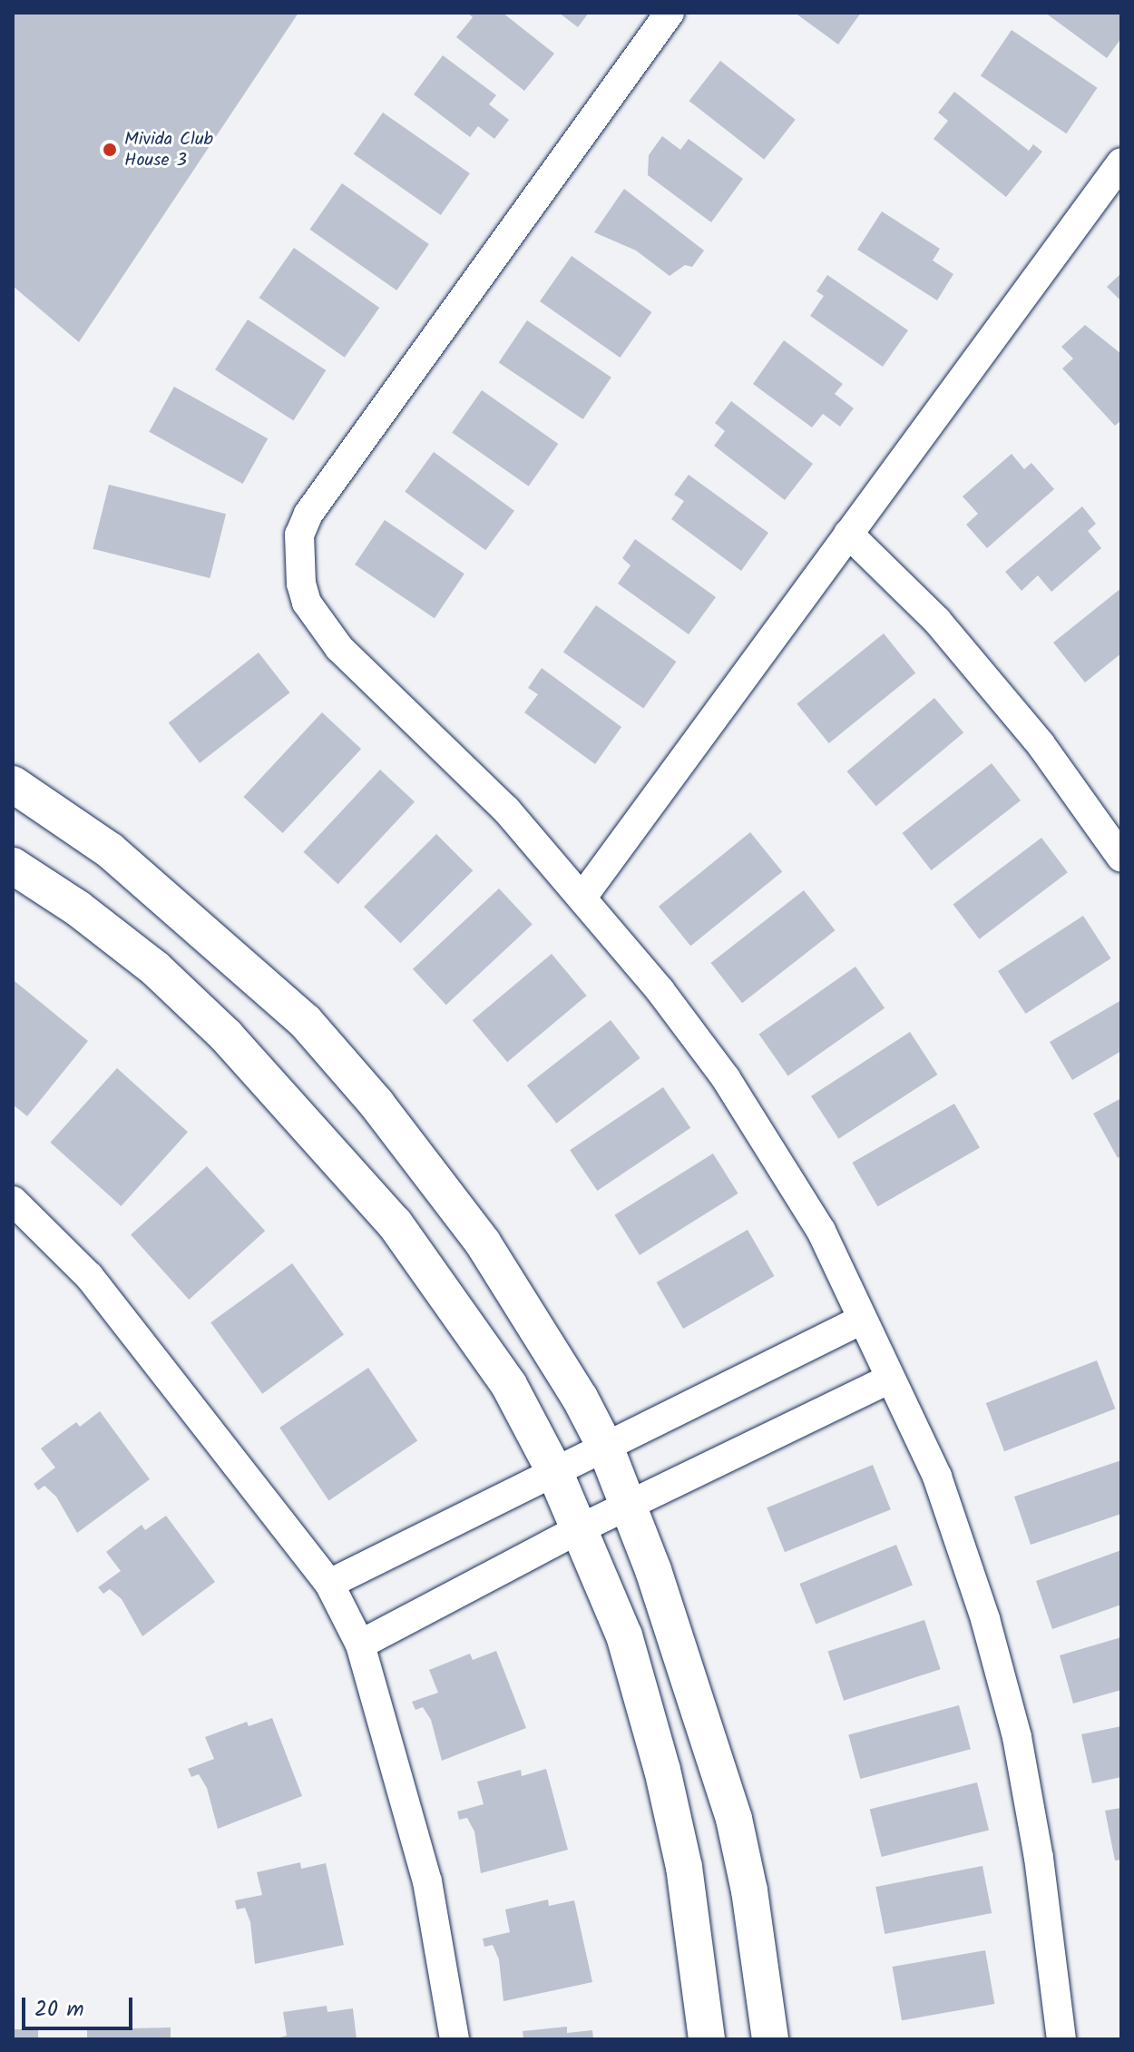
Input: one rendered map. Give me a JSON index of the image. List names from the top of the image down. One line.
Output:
{"places":["Mivida Club House 3"],"scale_bar":"20 m"}
